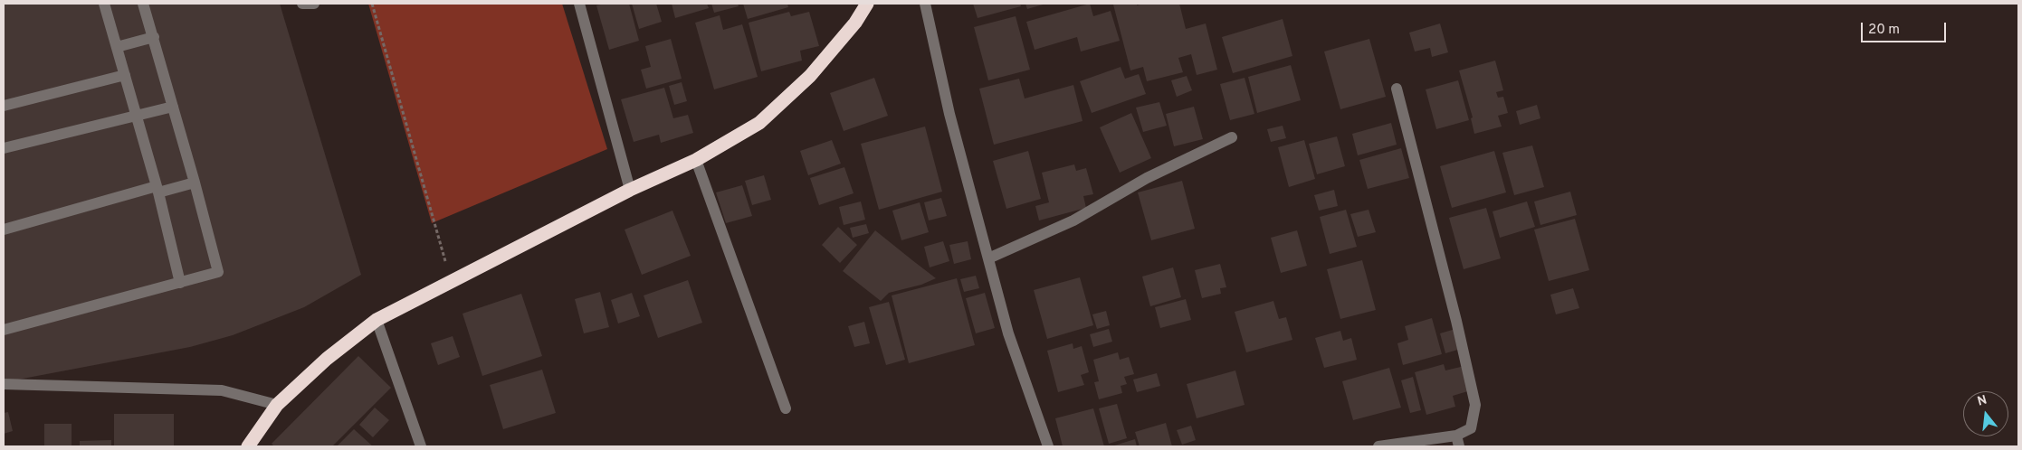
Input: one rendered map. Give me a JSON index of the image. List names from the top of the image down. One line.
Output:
{"scale_bar":"20 m","north":"top"}
